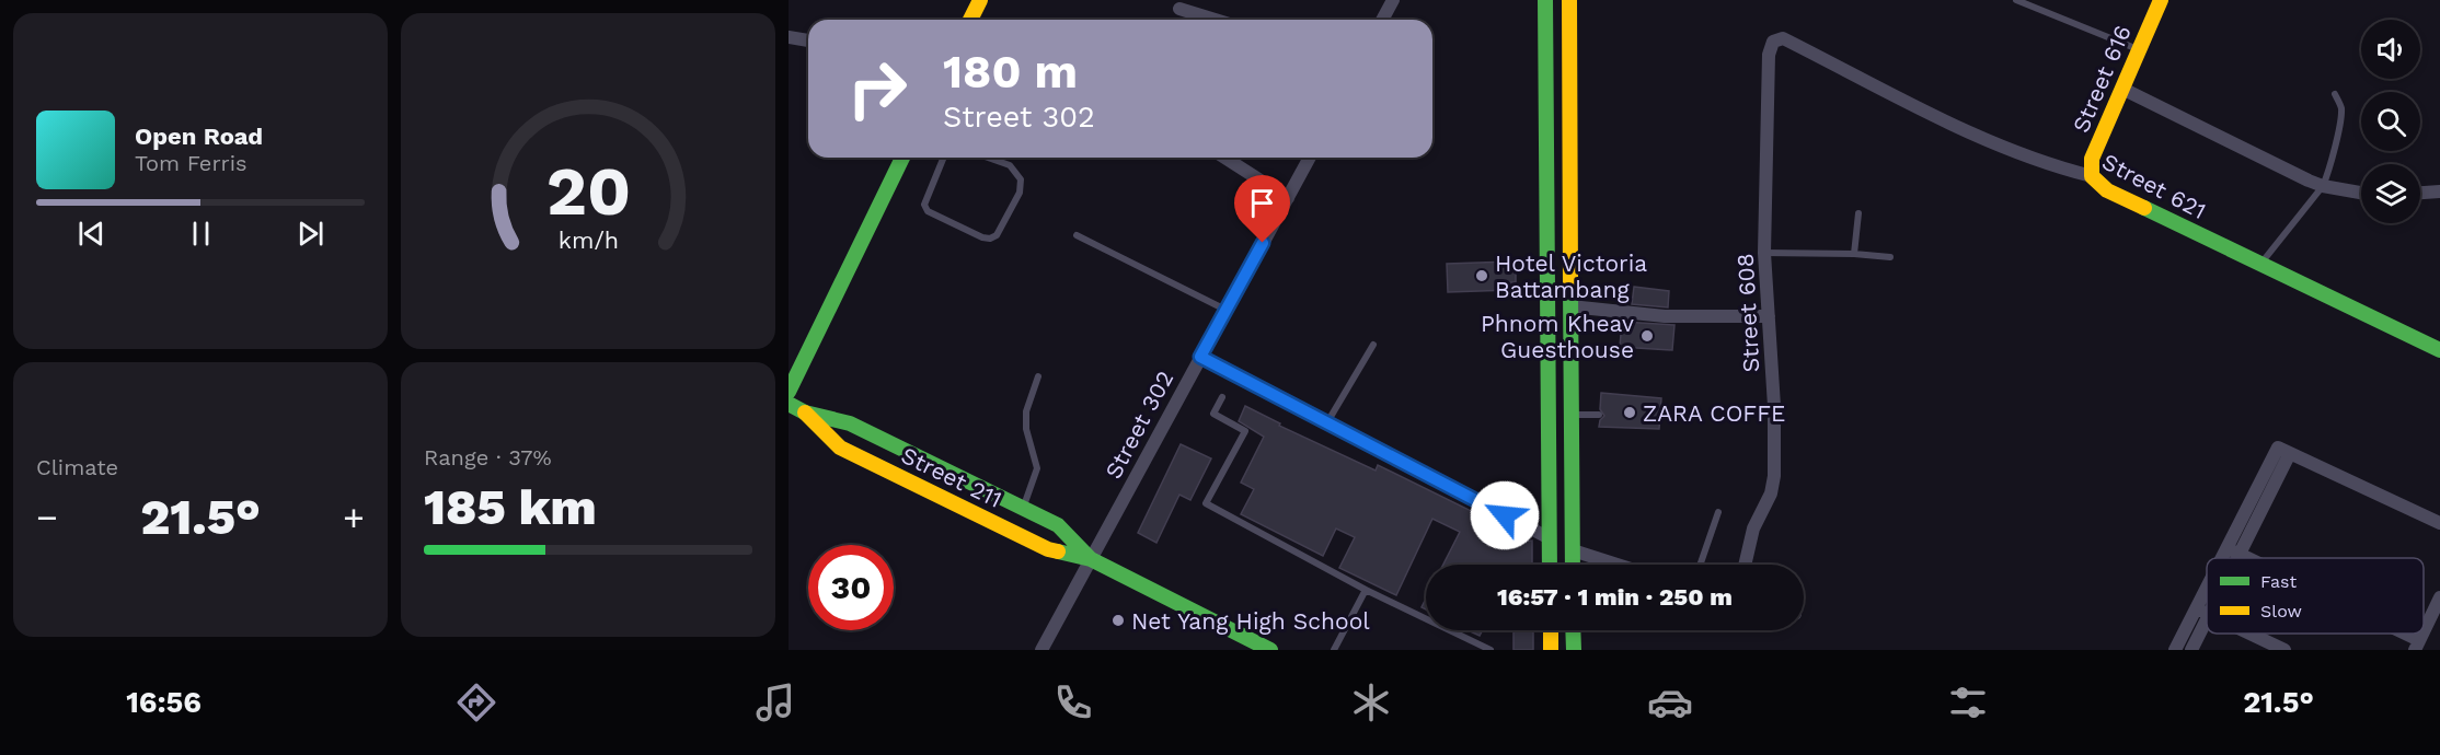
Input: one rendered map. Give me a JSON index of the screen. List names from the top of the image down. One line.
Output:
{"streets":{"main road":["Street 616","Street 621","Street 211"],"street":["Street 608","Street 302"]},"crossings":[["Street 616","Street 621"],["Street 621","Street 608"],["Street 302","Street 211"]],"places":["Hotel Victoria Battambang","Phnom Kheav Guesthouse","ZARA COFFE","Net Yang High School"],"legend":["Fast","Slow"],"page":{"turn":["180 m","Street 302"],"song":["Open Road","Tom Ferris"],"tile":["Climate",["Range · 37%","185 km"]],"heat":["−","21.5°","+"],"limit":"30","trip":"16:57 · 1 min · 250 m","tabs":["16:56","21.5°"],"gauge":["20","km/h"]}}
